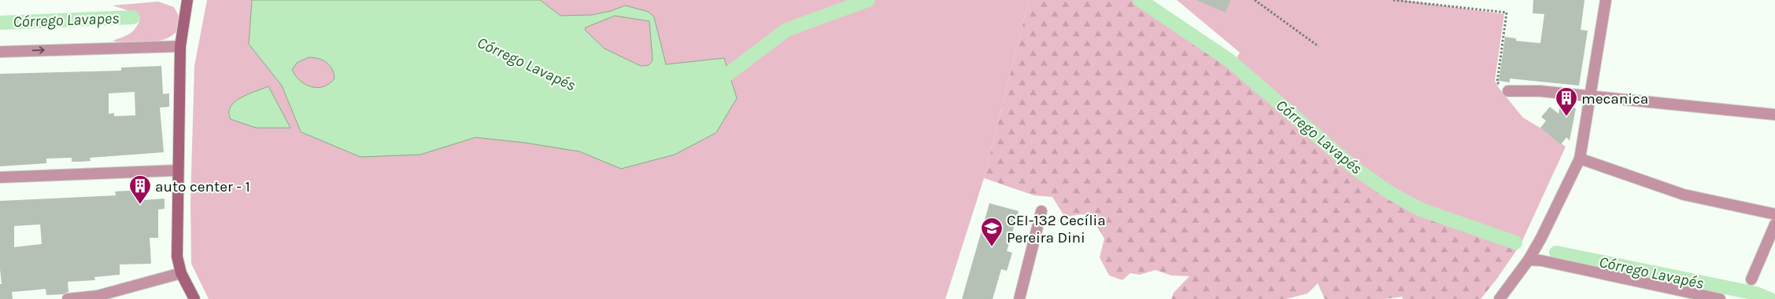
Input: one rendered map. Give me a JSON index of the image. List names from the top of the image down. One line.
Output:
{"water":["Córrego Lavapes","Córrego Lavapés"],"places":{"building":["mecanica","auto center - 1"],"school or university":["CEI-132 Cecília Pereira Dini"]}}
